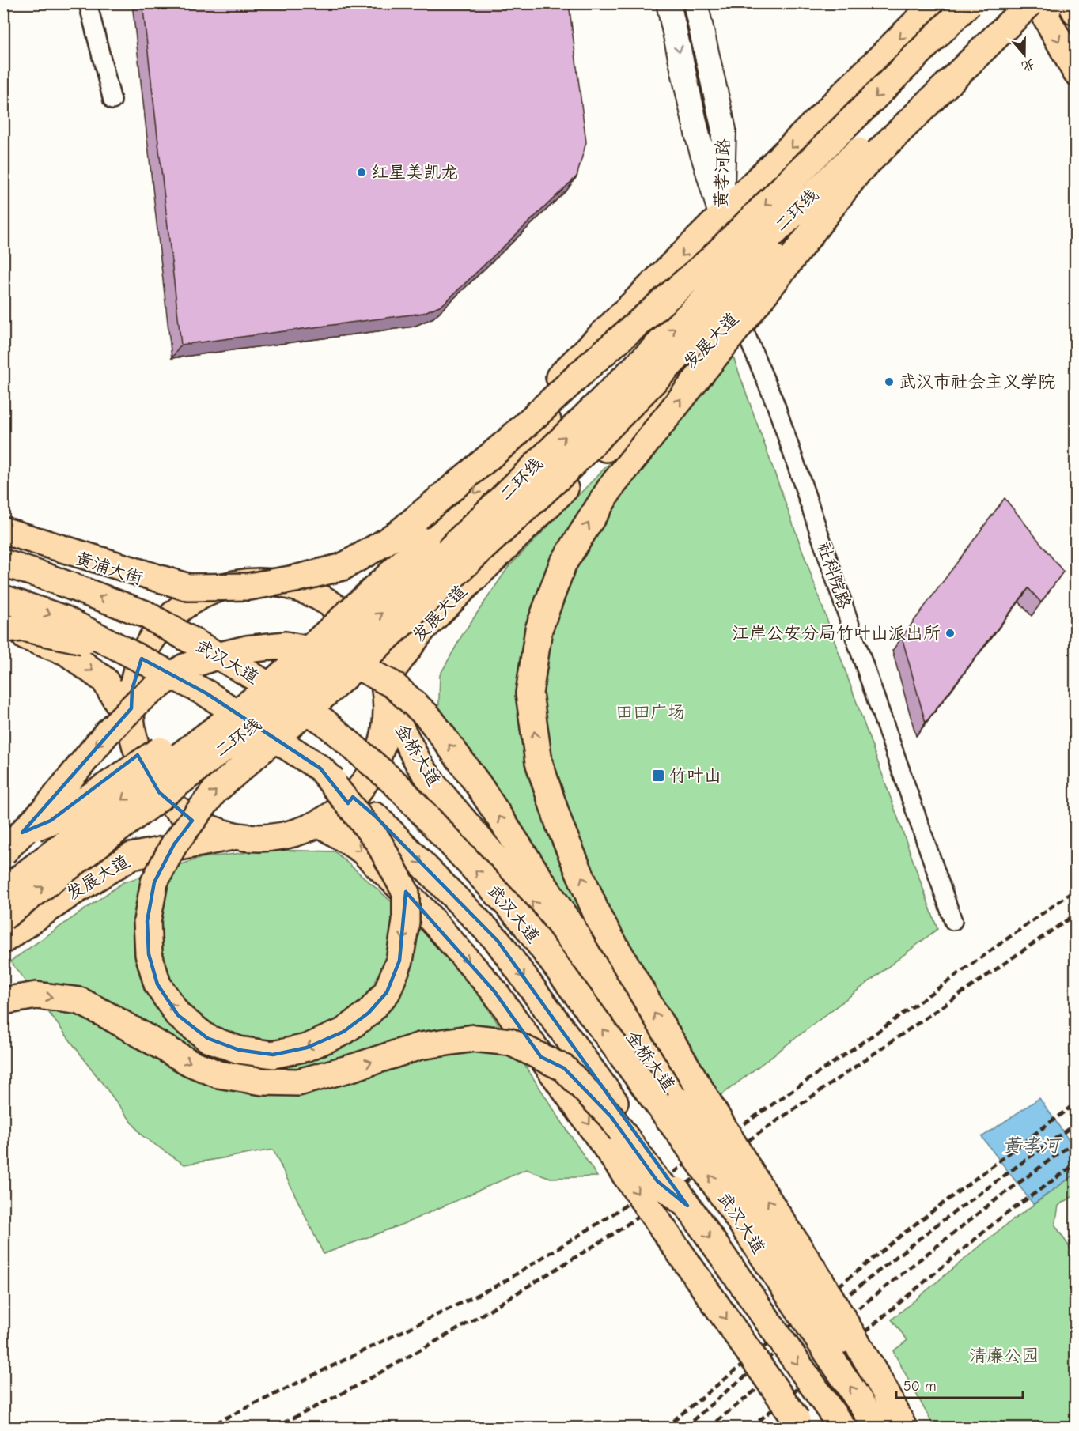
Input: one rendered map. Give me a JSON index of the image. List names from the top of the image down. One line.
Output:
{"streets":{"main road":["黄孝河路","二环线","发展大道","黄浦大街","武汉大道","金桥大道"],"street":["社科院路"]},"crossings":[["发展大道","社科院路"],["发展大道","金桥大道"]],"water":["黄孝河"],"parks":["田田广场","清廉公园"],"places":{"other":["红星美凯龙","武汉市社会主义学院","江岸公安分局竹叶山派出所"],"transit":["竹叶山"]},"scale_bar":"50 m","north":"bottom"}
